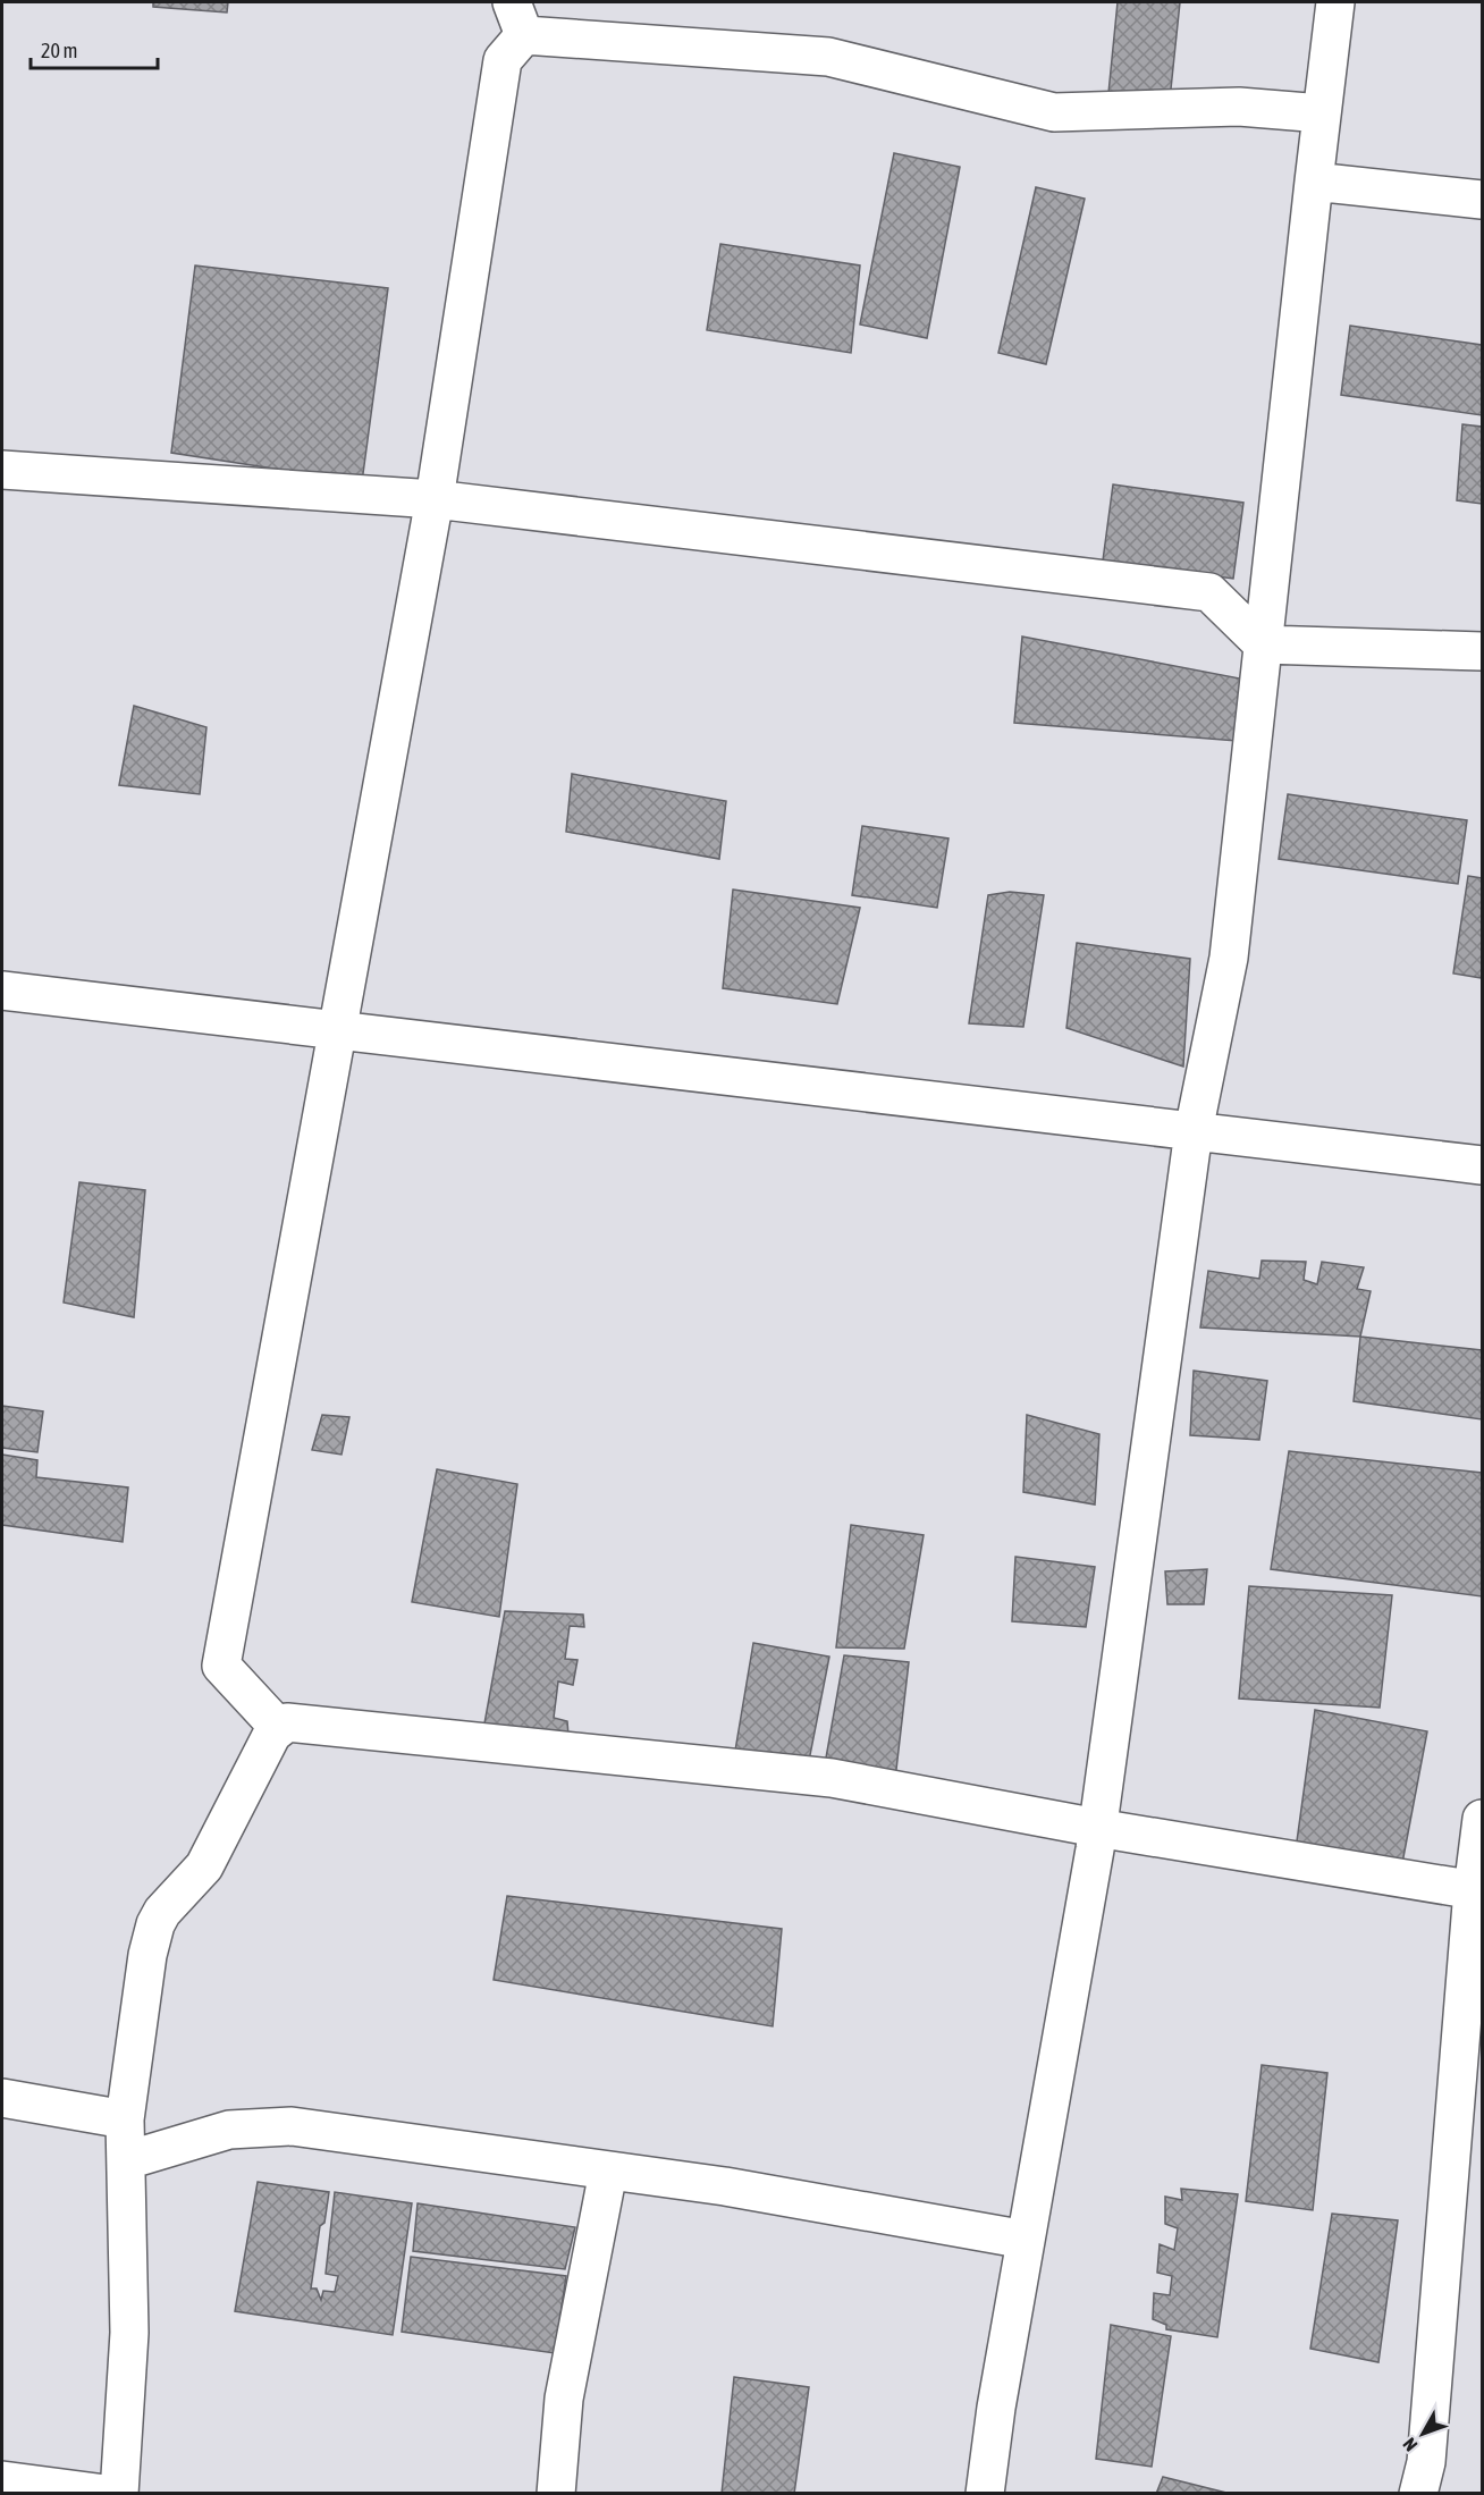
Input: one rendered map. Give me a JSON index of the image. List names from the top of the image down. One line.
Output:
{"scale_bar":"20 m","north":"bottom left"}
